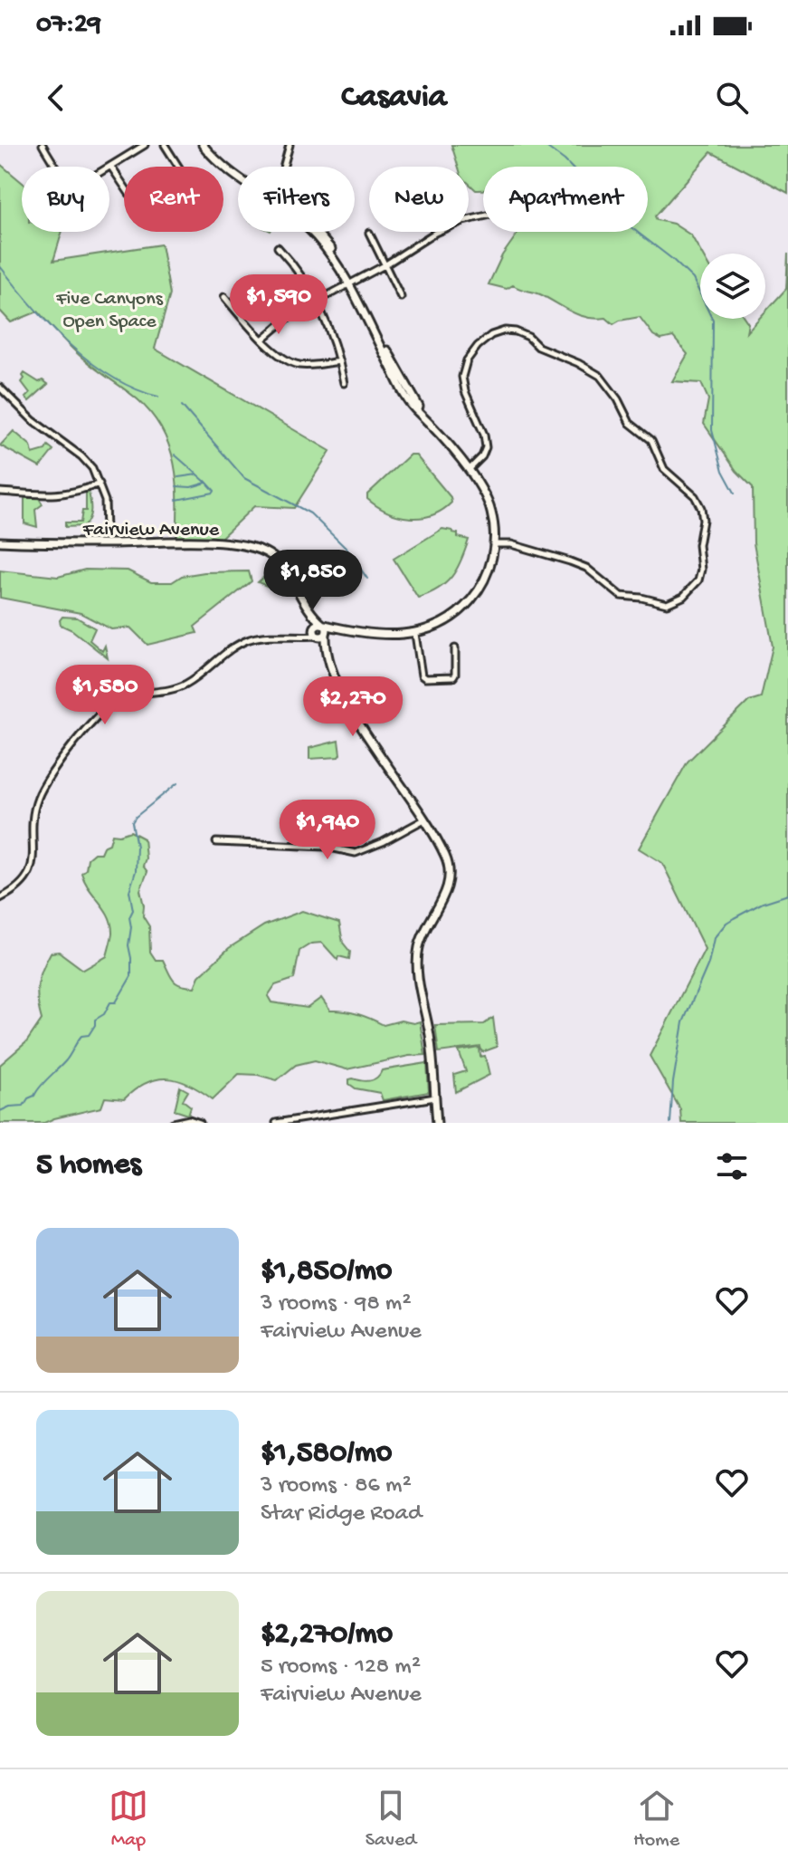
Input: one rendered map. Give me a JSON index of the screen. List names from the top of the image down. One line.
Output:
{"streets":{"main road":["Fairview Avenue"]},"parks":["Five Canyons Open Space"],"page":{"status":"07:29","header":"Casavia","chip":["Buy","Rent","Filters","New","Apartment"],"price":["$1,590","$1,850","$1,580","$2,270","$1,940"],"heading":"5 homes","list":[{"name":"$1,850/mo","note":"3 rooms · 98 m² · Fairview Avenue"},{"name":"$1,580/mo","note":"3 rooms · 86 m² · Star Ridge Road"},{"name":"$2,270/mo","note":"5 rooms · 128 m² · Fairview Avenue"}],"tabs":["Map","Saved","Home"]}}
